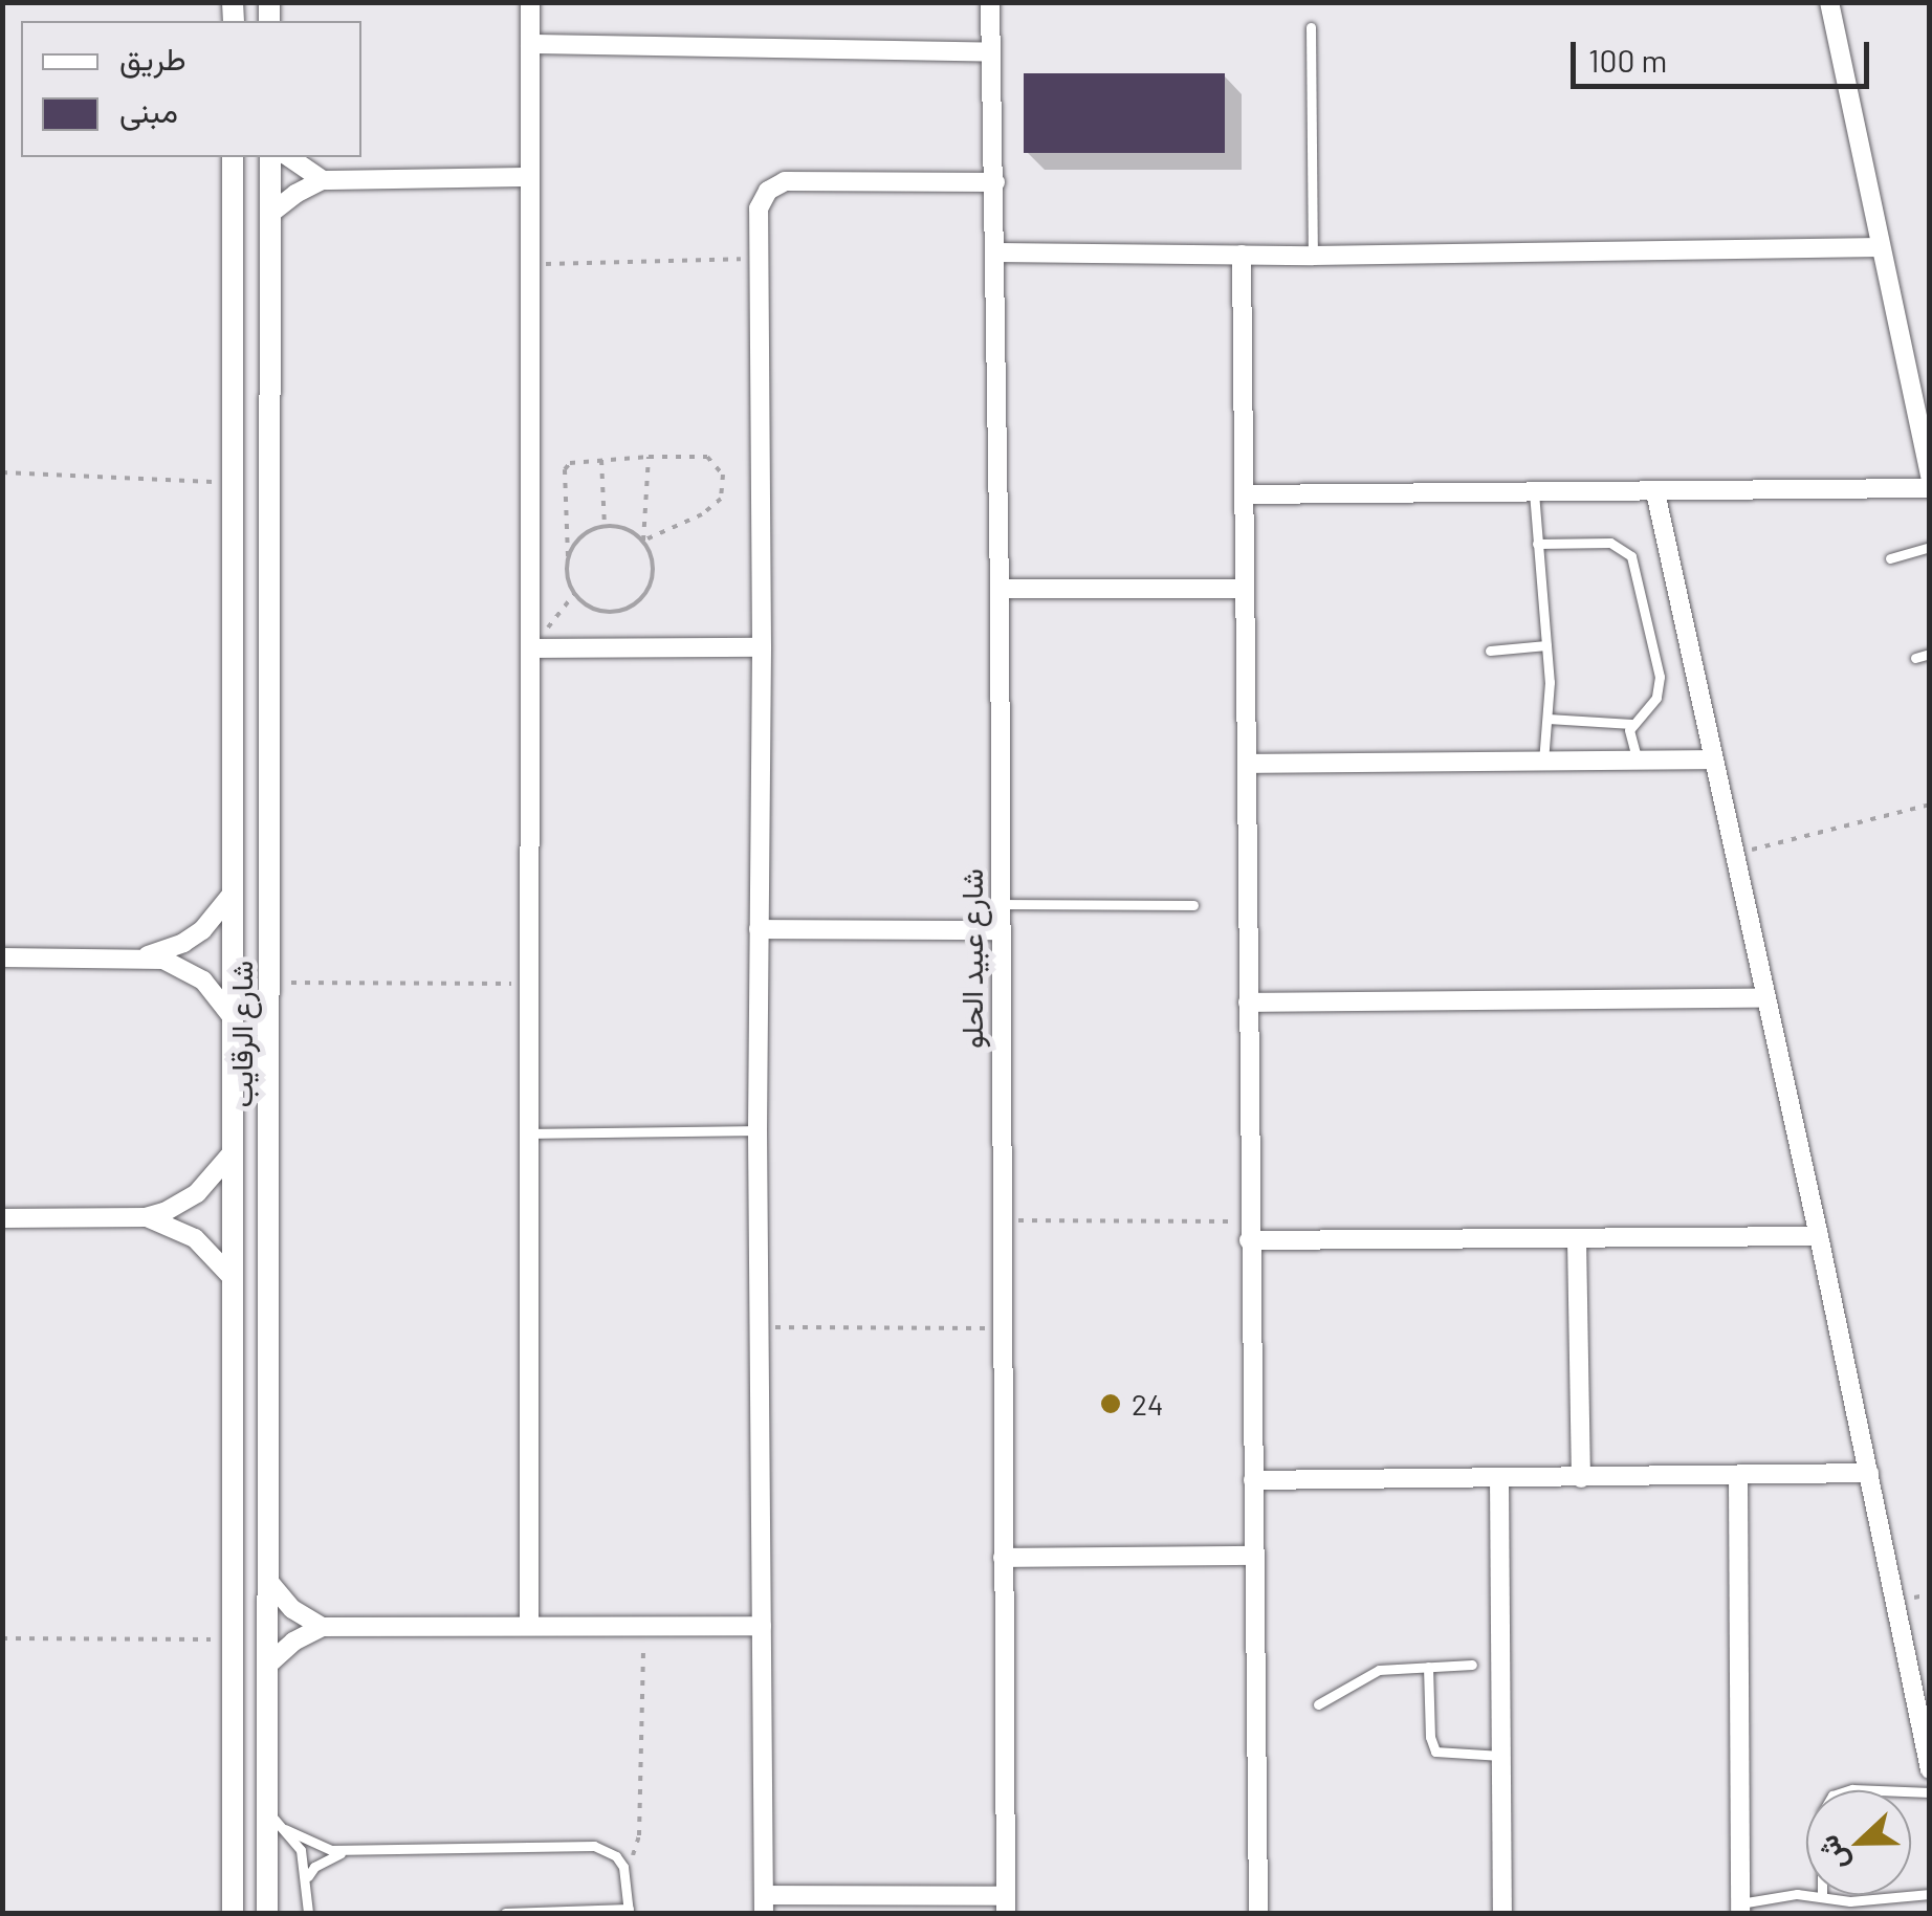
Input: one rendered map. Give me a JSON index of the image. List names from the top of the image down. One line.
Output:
{"streets":{"street":["شارع عبيد الحلو","شارع الرقايب"]},"places":["24"],"legend":["طريق","مبنى"],"scale_bar":"100 m","north":"left"}
